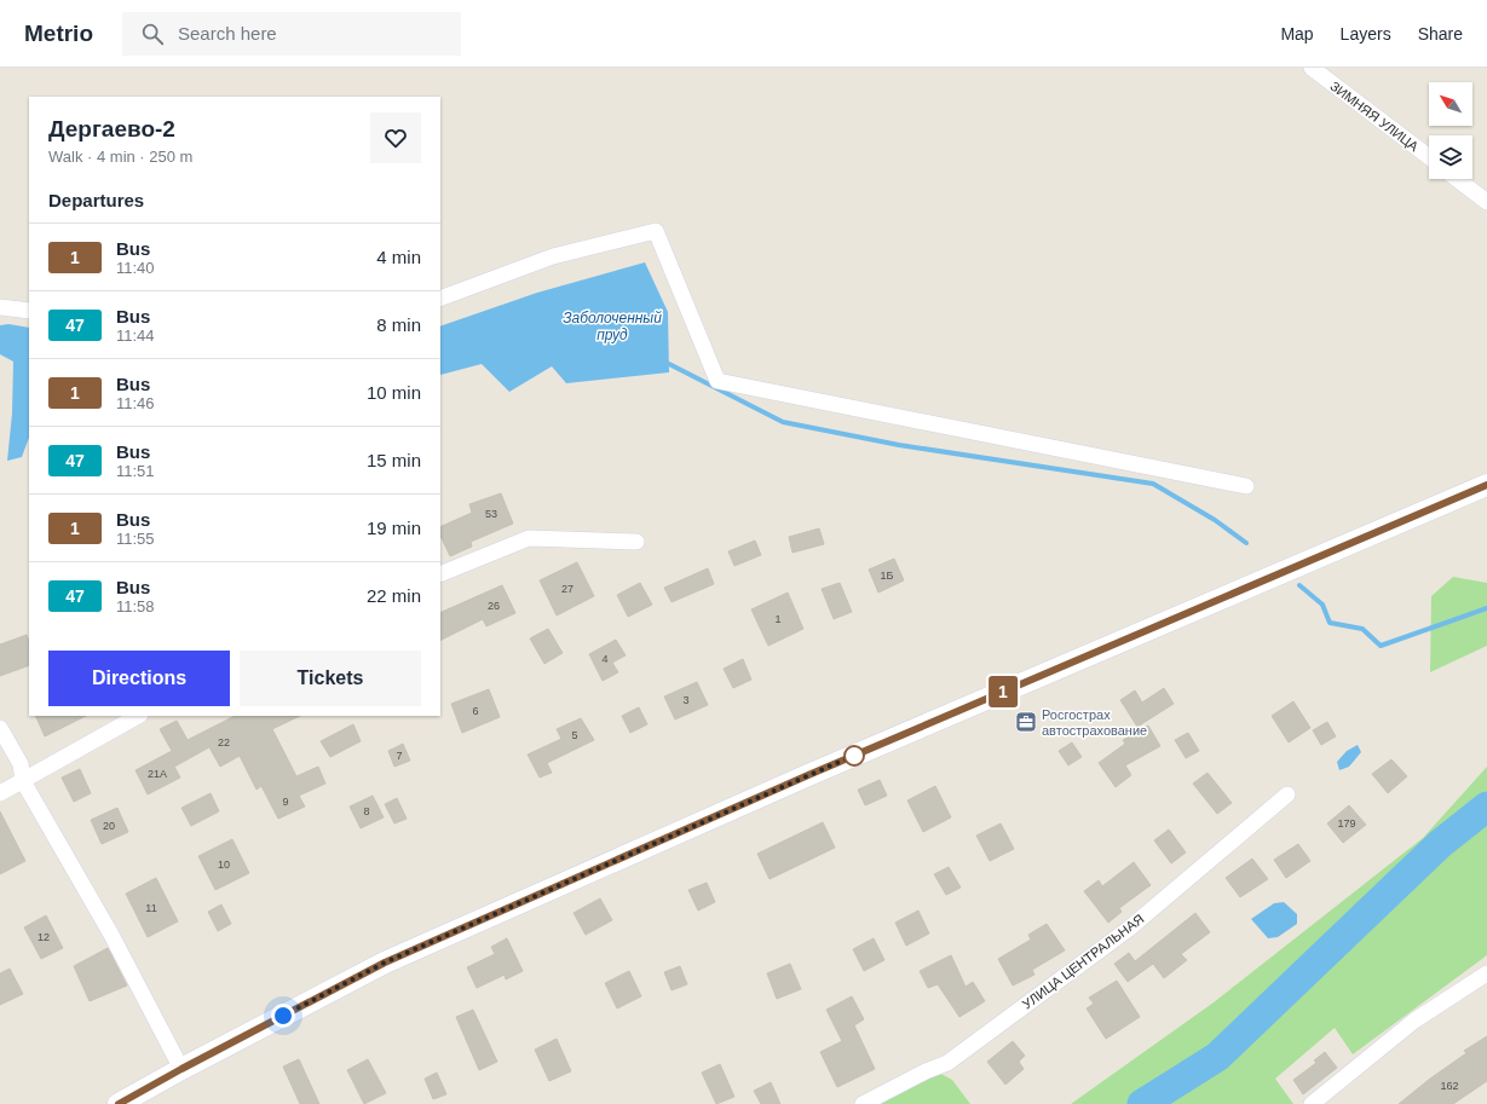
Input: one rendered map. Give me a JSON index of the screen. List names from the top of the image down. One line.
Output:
{"streets":{"street":["ЗИМНЯЯ УЛИЦА","УЛИЦА ЦЕНТРАЛЬНАЯ"]},"water":["Заболоченный пруд"],"places":{"office":["Росгострах автострахование"]},"lines":["bus line 1"],"house_numbers":["53","1Б","27","26","1","4","3","6","5","22","7","21А","9","8","179","20","10","11","12","162"],"north":"top left","page":{"header":"Metrio","search":"Search here","nav":["Map","Layers","Share"],"on_map":"1","heading":[["Дергаево-2","Walk · 4 min · 250 m"],"Departures"],"list":[{"mark":"1","name":"Bus","note":"11:40","value":"4 min"},{"mark":"47","name":"Bus","note":"11:44","value":"8 min"},{"mark":"1","name":"Bus","note":"11:46","value":"10 min"},{"mark":"47","name":"Bus","note":"11:51","value":"15 min"},{"mark":"1","name":"Bus","note":"11:55","value":"19 min"},{"mark":"47","name":"Bus","note":"11:58","value":"22 min"}],"buttons":["Directions","Tickets"]}}
